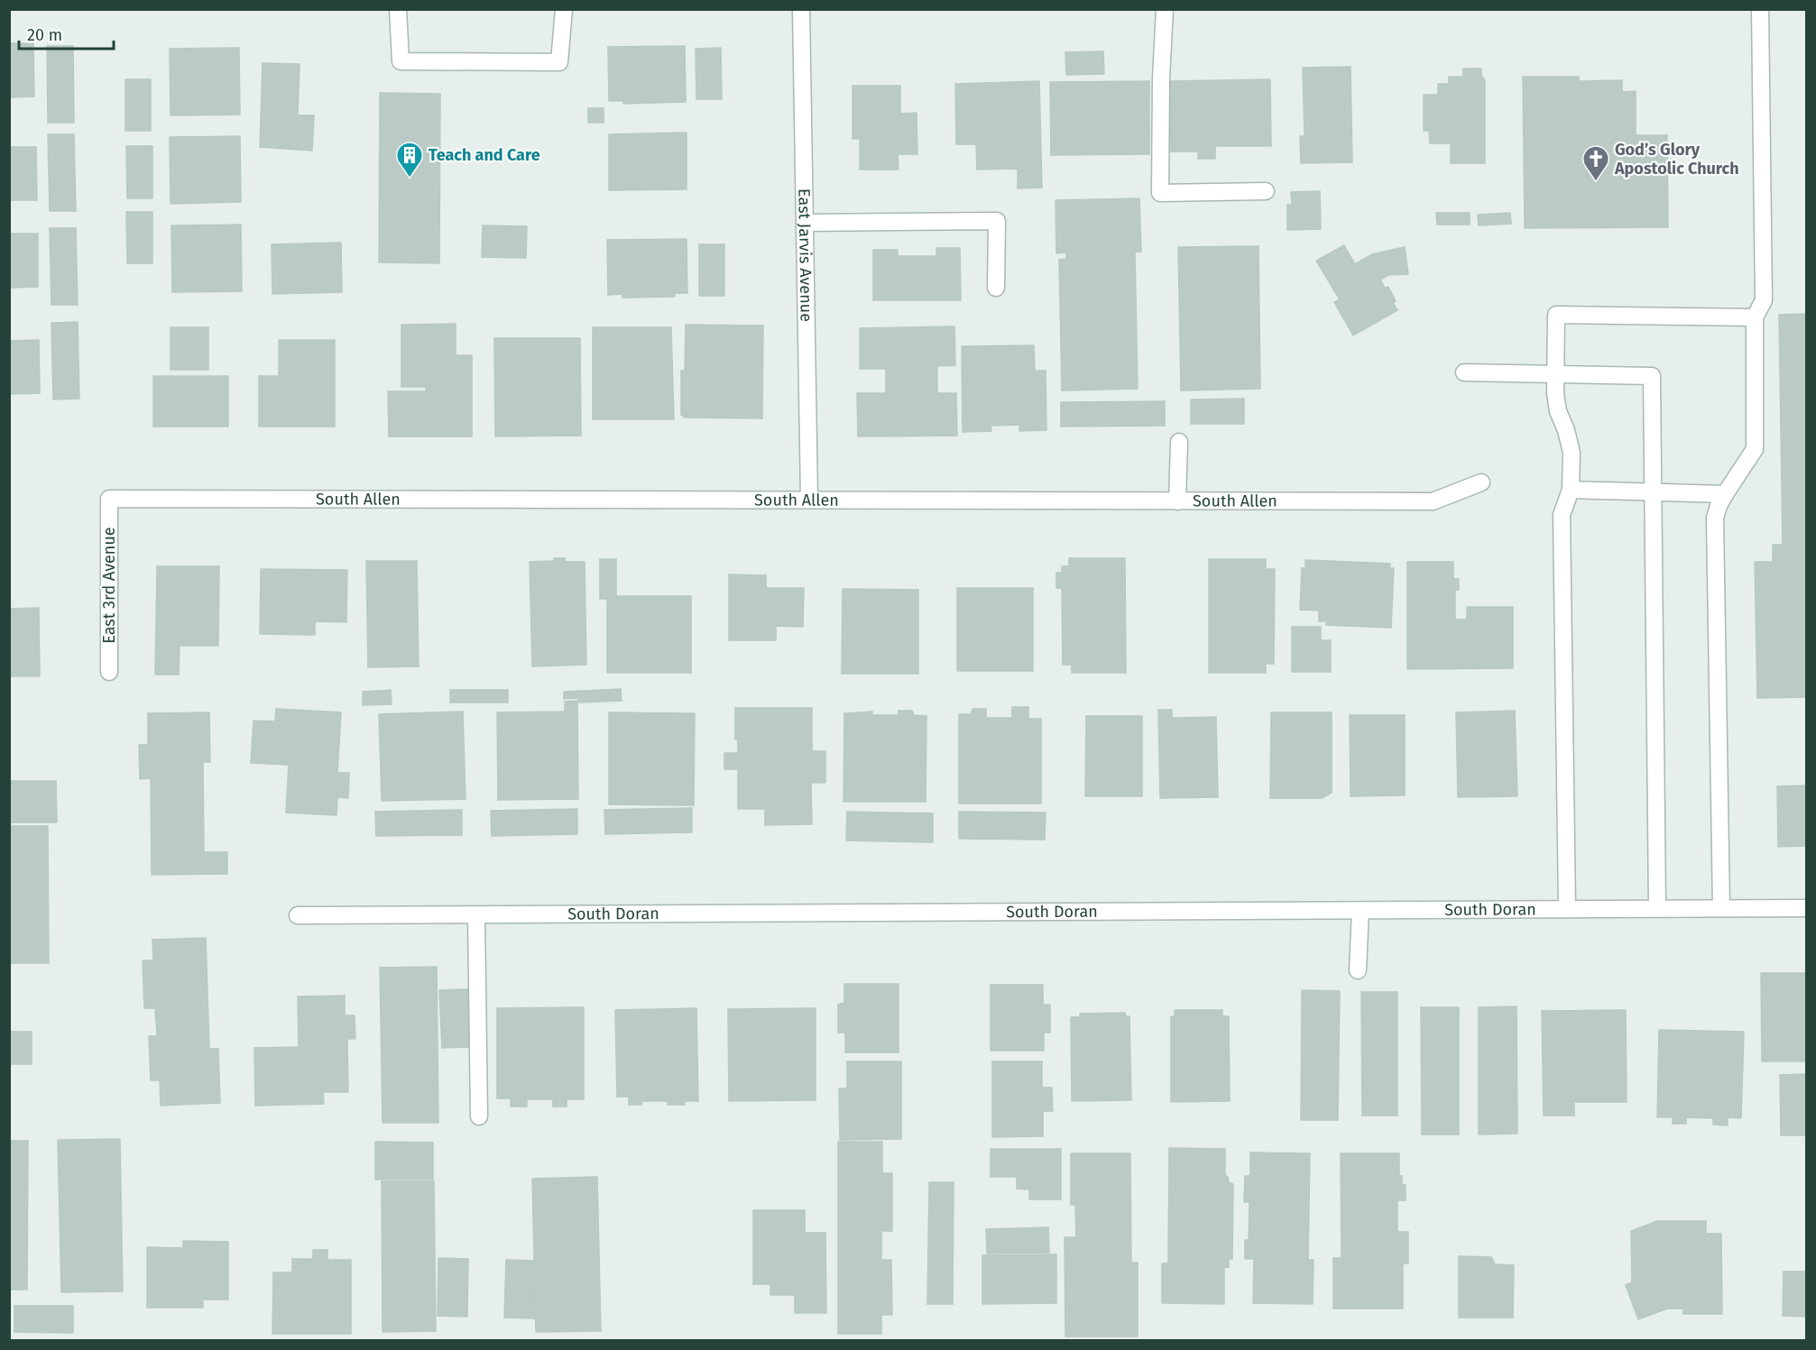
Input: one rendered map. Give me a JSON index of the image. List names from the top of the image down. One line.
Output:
{"streets":{"street":["East Jarvis Avenue","South Allen","East 3rd Avenue","South Doran"]},"crossings":[["East Jarvis Avenue","South Allen"],["South Allen","East 3rd Avenue"]],"places":{"building":["Teach and Care"],"church":["God’s Glory Apostolic Church"]},"scale_bar":"20 m"}
